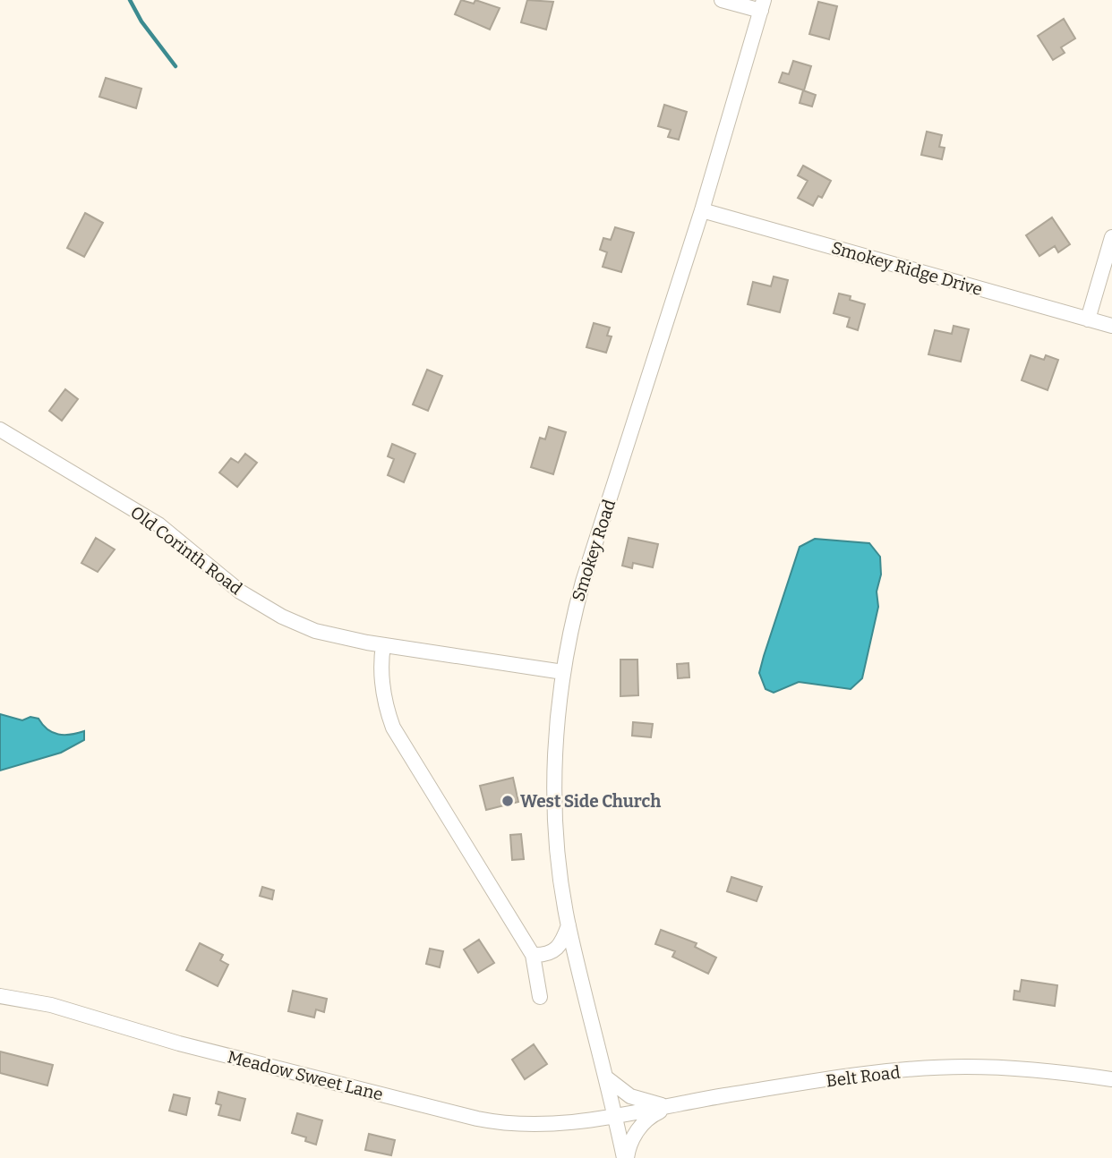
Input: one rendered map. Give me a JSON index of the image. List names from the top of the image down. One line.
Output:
{"streets":{"street":["Smokey Ridge Drive","Old Corinth Road","Smokey Road","Meadow Sweet Lane","Belt Road"]},"crossings":[["Smokey Ridge Drive","Smokey Road"],["Old Corinth Road","Smokey Road"],["Smokey Road","Meadow Sweet Lane"],["Smokey Road","Belt Road"],["Meadow Sweet Lane","Belt Road"]],"places":["West Side Church"]}
